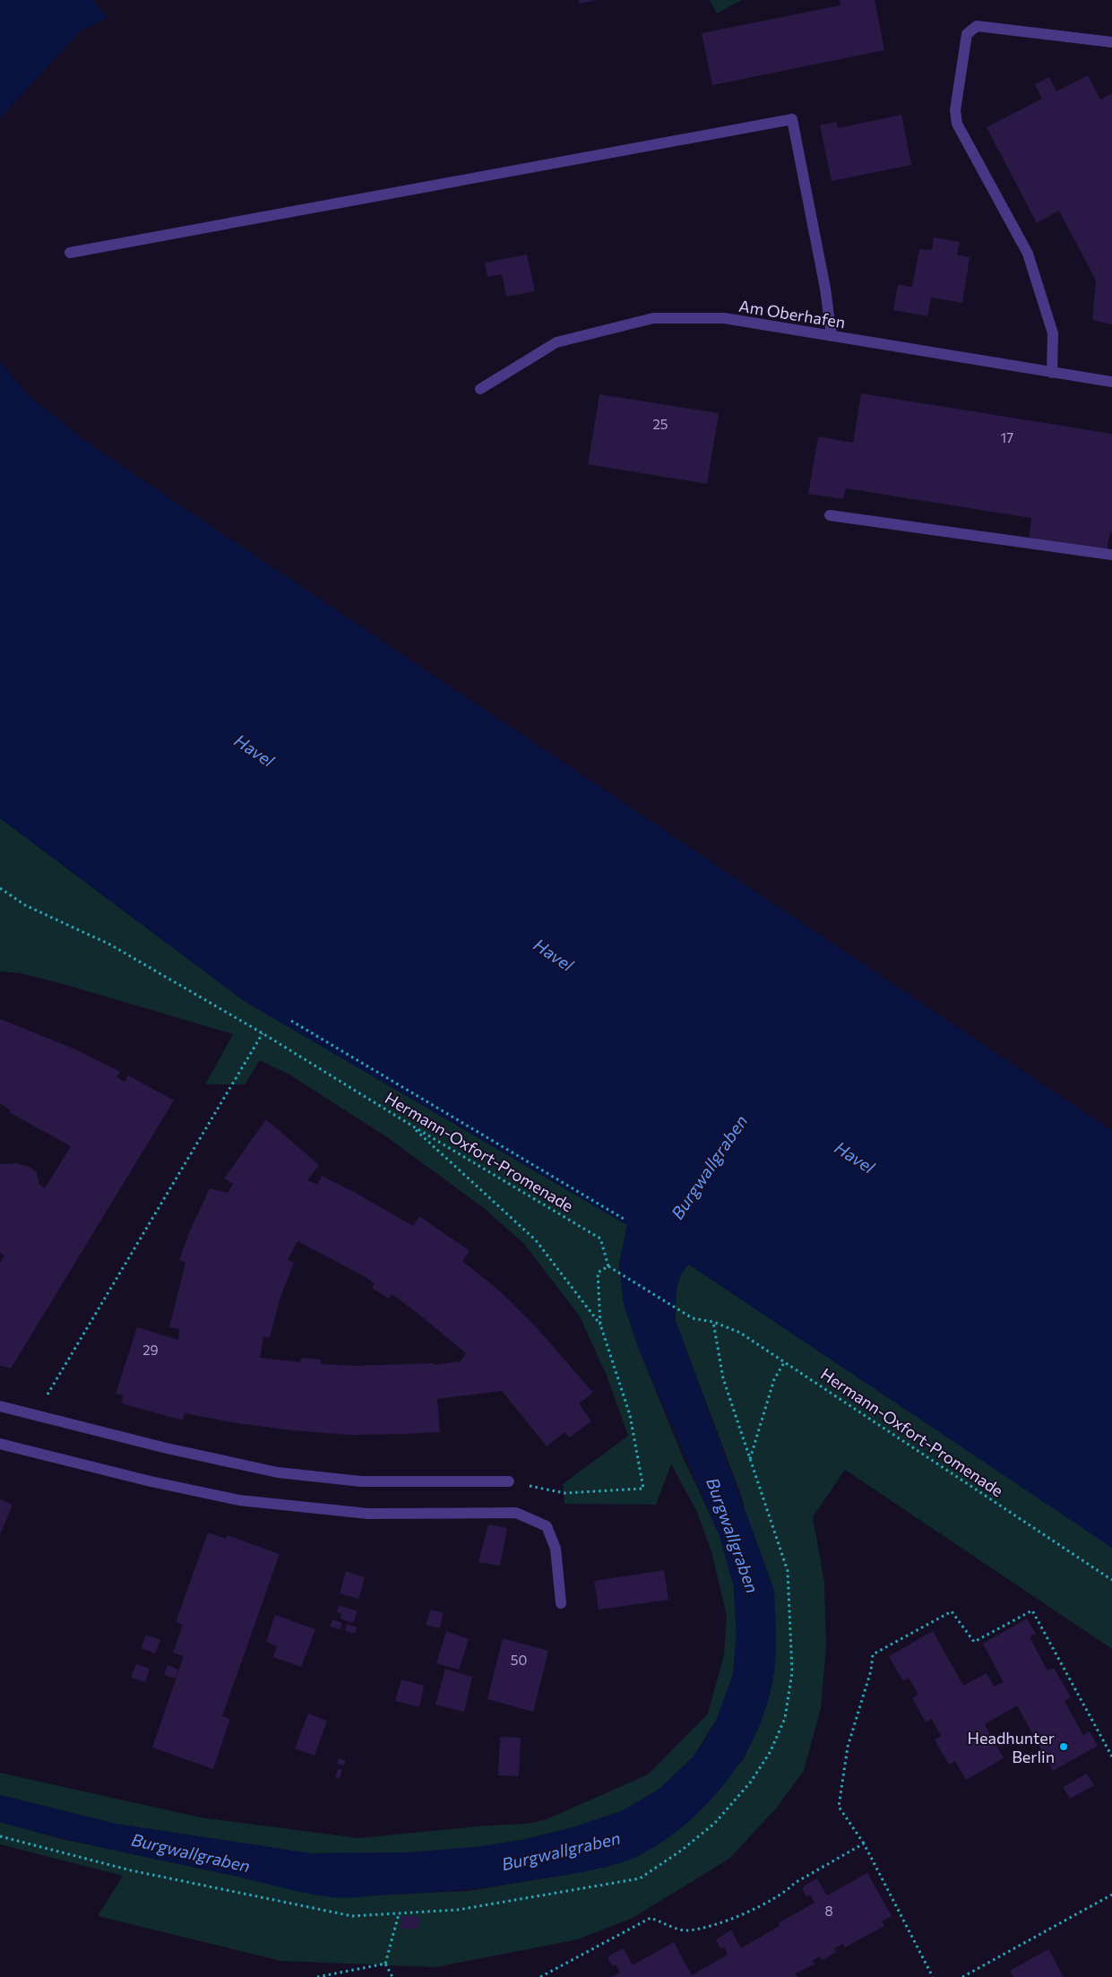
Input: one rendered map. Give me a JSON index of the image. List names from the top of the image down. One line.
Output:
{"streets":{"street":["Am Oberhafen"],"path":["Hermann-Oxfort-Promenade"]},"water":["Havel","Burgwallgraben"],"places":["Headhunter Berlin"],"house_numbers":["25","17","29","50","8"]}
